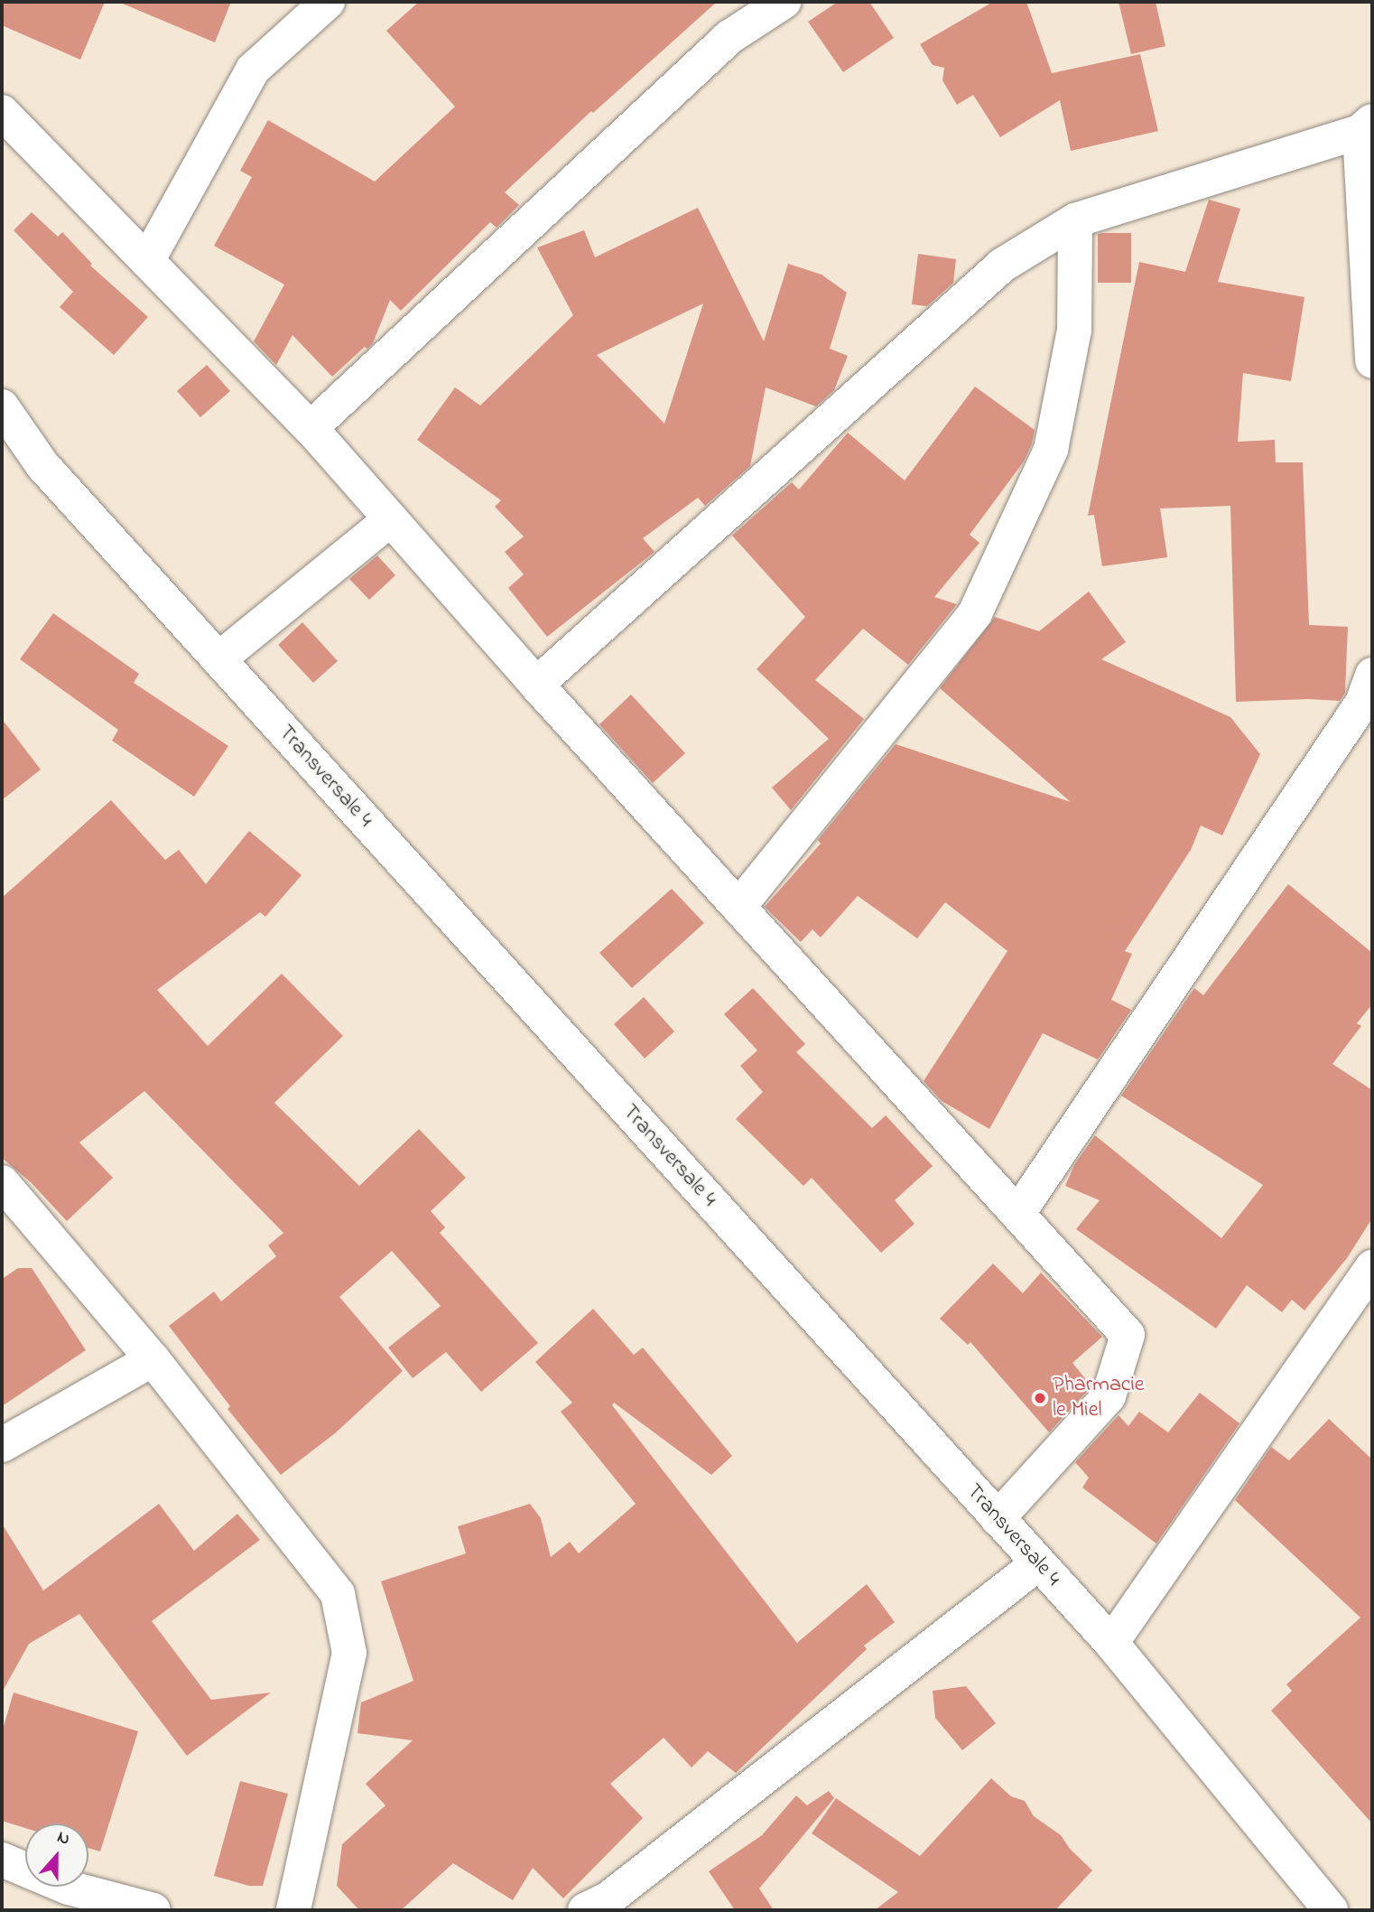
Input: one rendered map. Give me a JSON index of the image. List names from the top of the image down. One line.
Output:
{"streets":{"street":["Transversale 4"]},"places":["Pharmacie le Miel"],"north":"top"}
